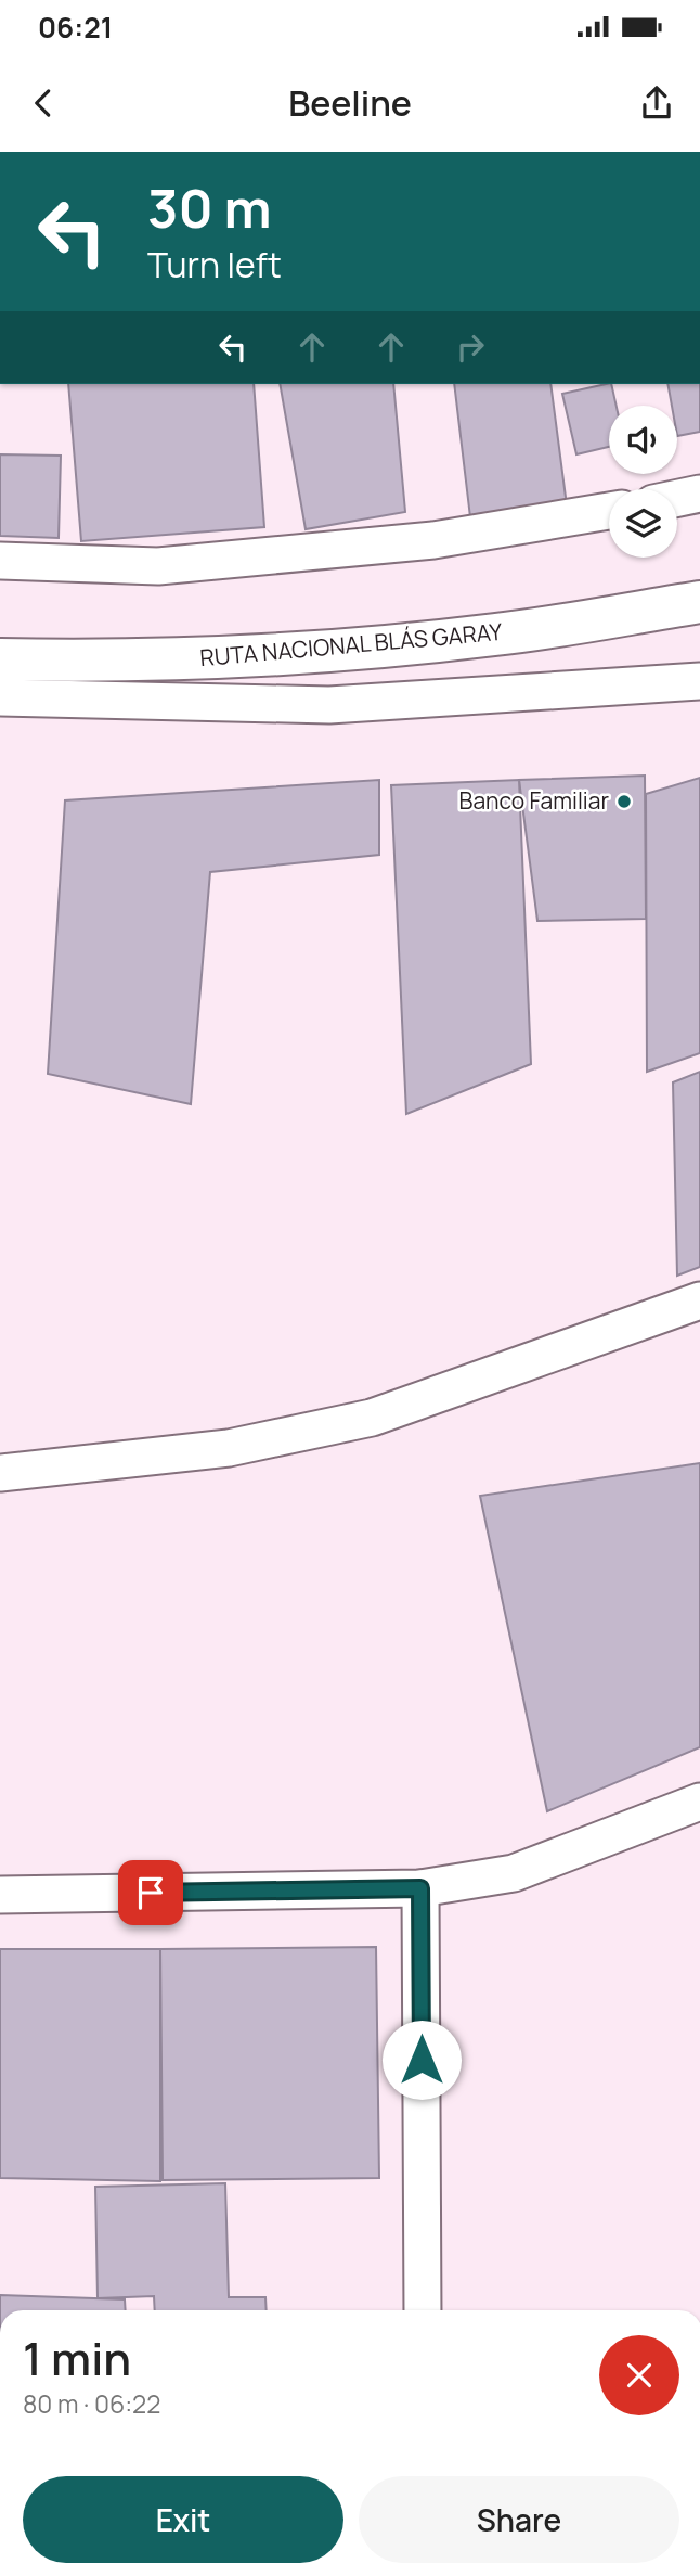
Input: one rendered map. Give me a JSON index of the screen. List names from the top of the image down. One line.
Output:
{"streets":{"highway":["RUTA NACIONAL BLÁS GARAY"]},"places":["Banco Familiar"],"page":{"status":"06:21","header":"Beeline","turn":["30 m","Turn left"],"heading":["1 min","80 m · 06:22"],"buttons":["Exit","Share"]}}
